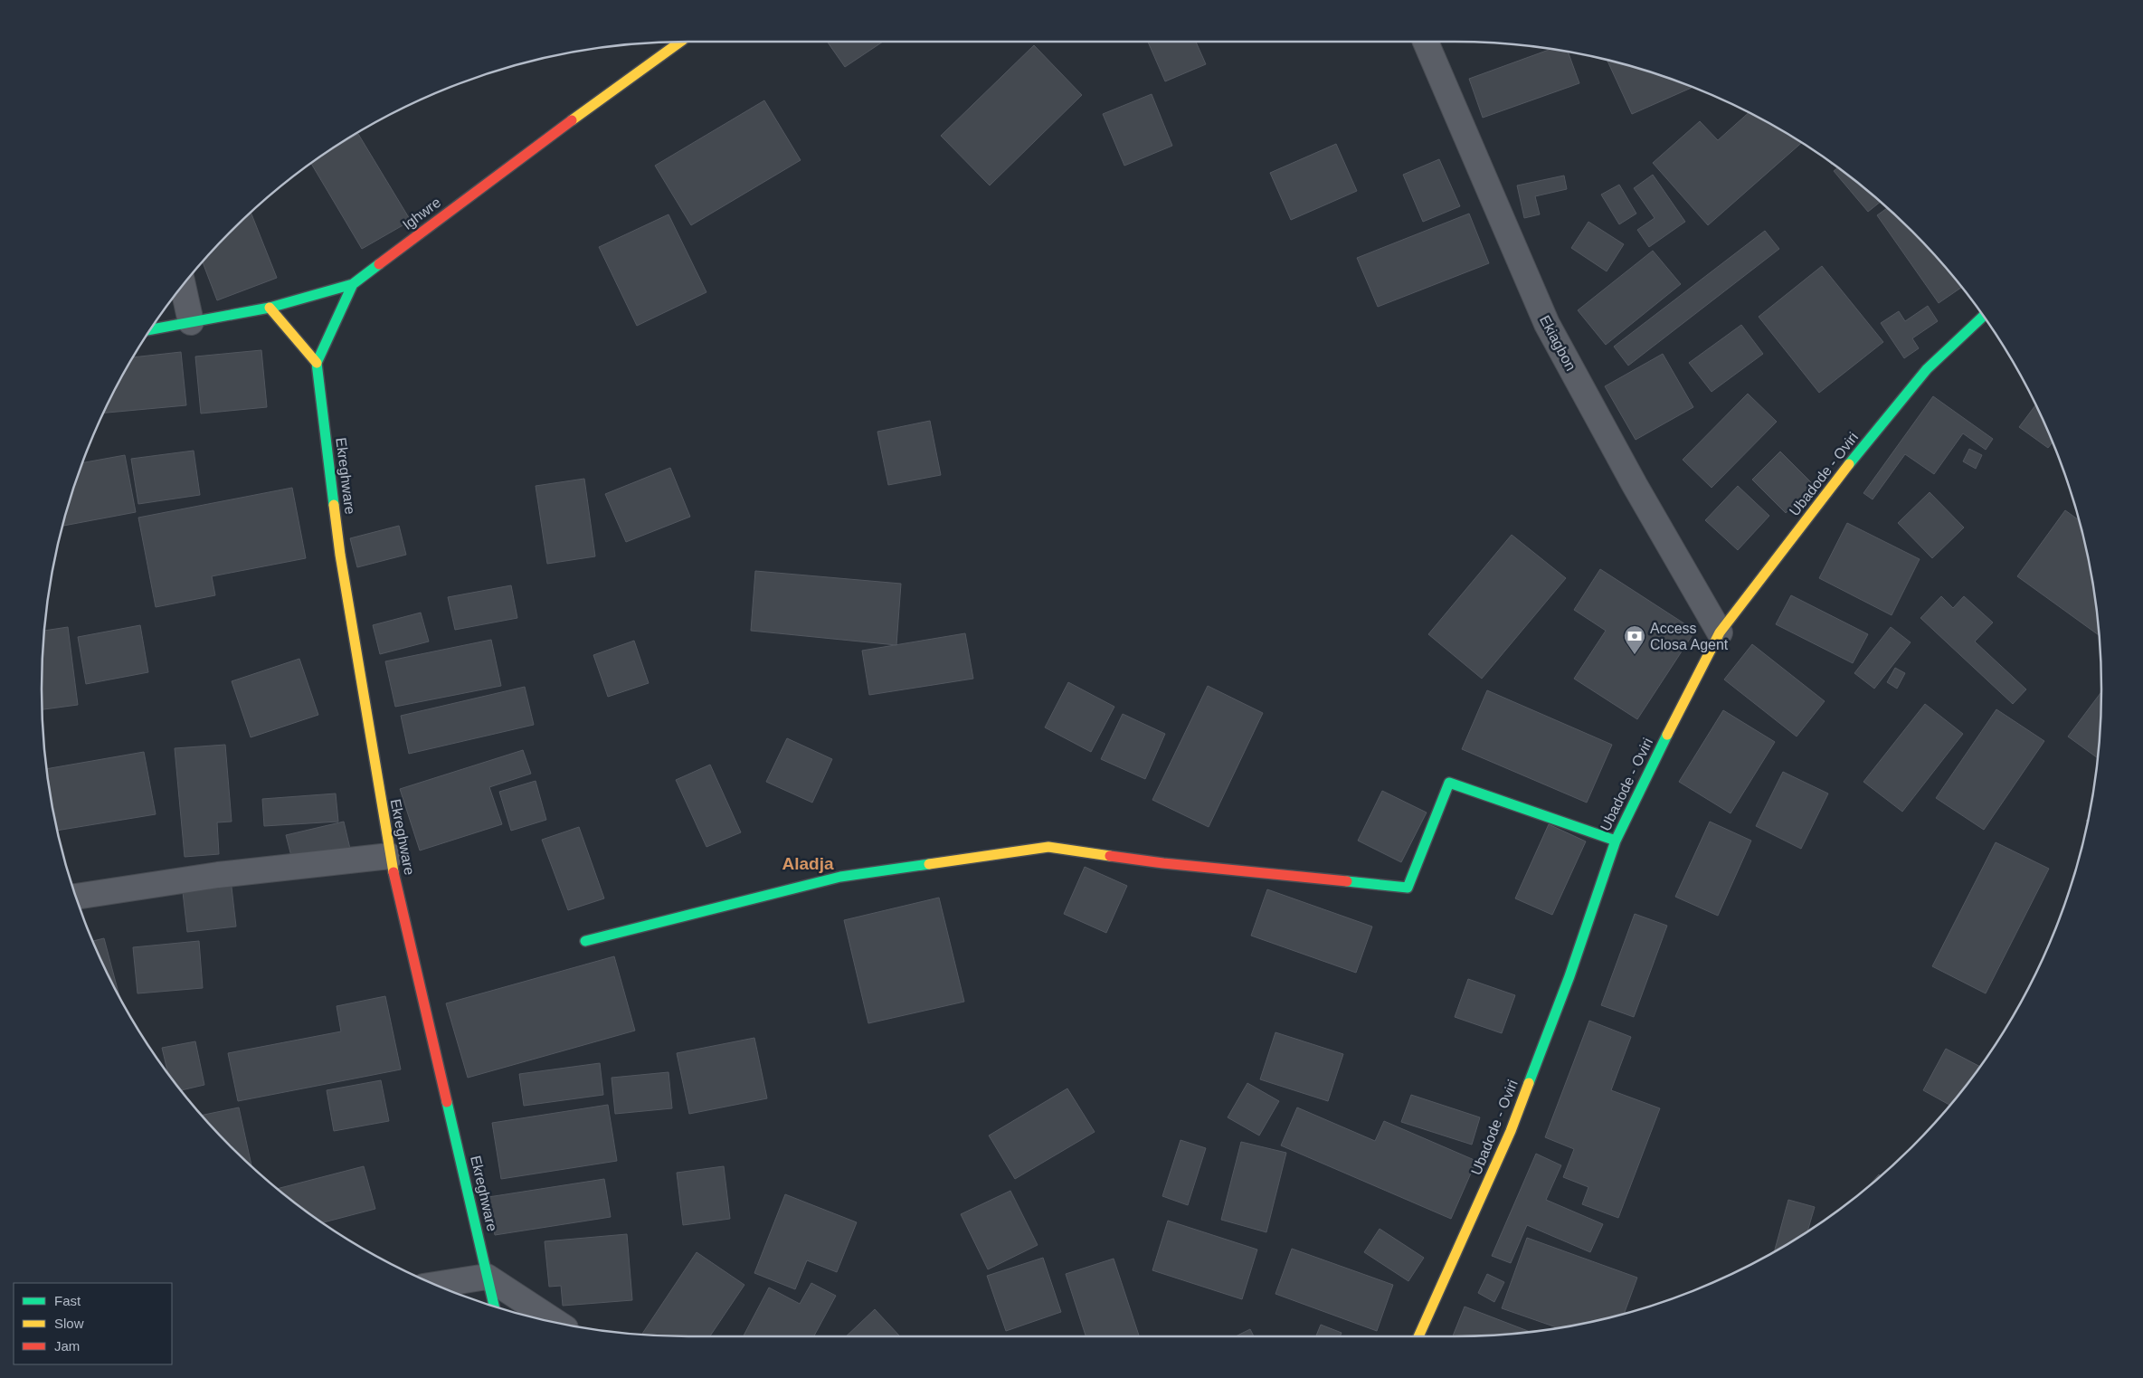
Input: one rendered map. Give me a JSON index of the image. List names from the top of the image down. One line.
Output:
{"streets":{"street":["Ighwre","Ekiagbon","Ubadode - Oviri","Ekreghware"]},"crossings":[["Ekiagbon","Ubadode - Oviri"]],"districts":["Aladja"],"places":{"bank":["Access Closa Agent"]},"legend":["Fast","Slow","Jam"]}
